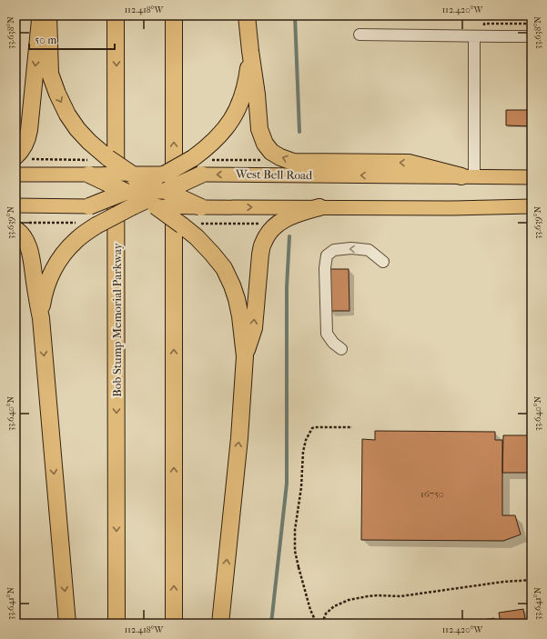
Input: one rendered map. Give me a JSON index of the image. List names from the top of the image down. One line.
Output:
{"streets":{"highway":["Bob Stump Memorial Parkway"],"main road":["West Bell Road"]},"house_numbers":["16750"],"scale_bar":"50 m","coordinates":["112.418°W","112.420°W","33.638°N","33.639°N","33.640°N","33.641°N"]}
